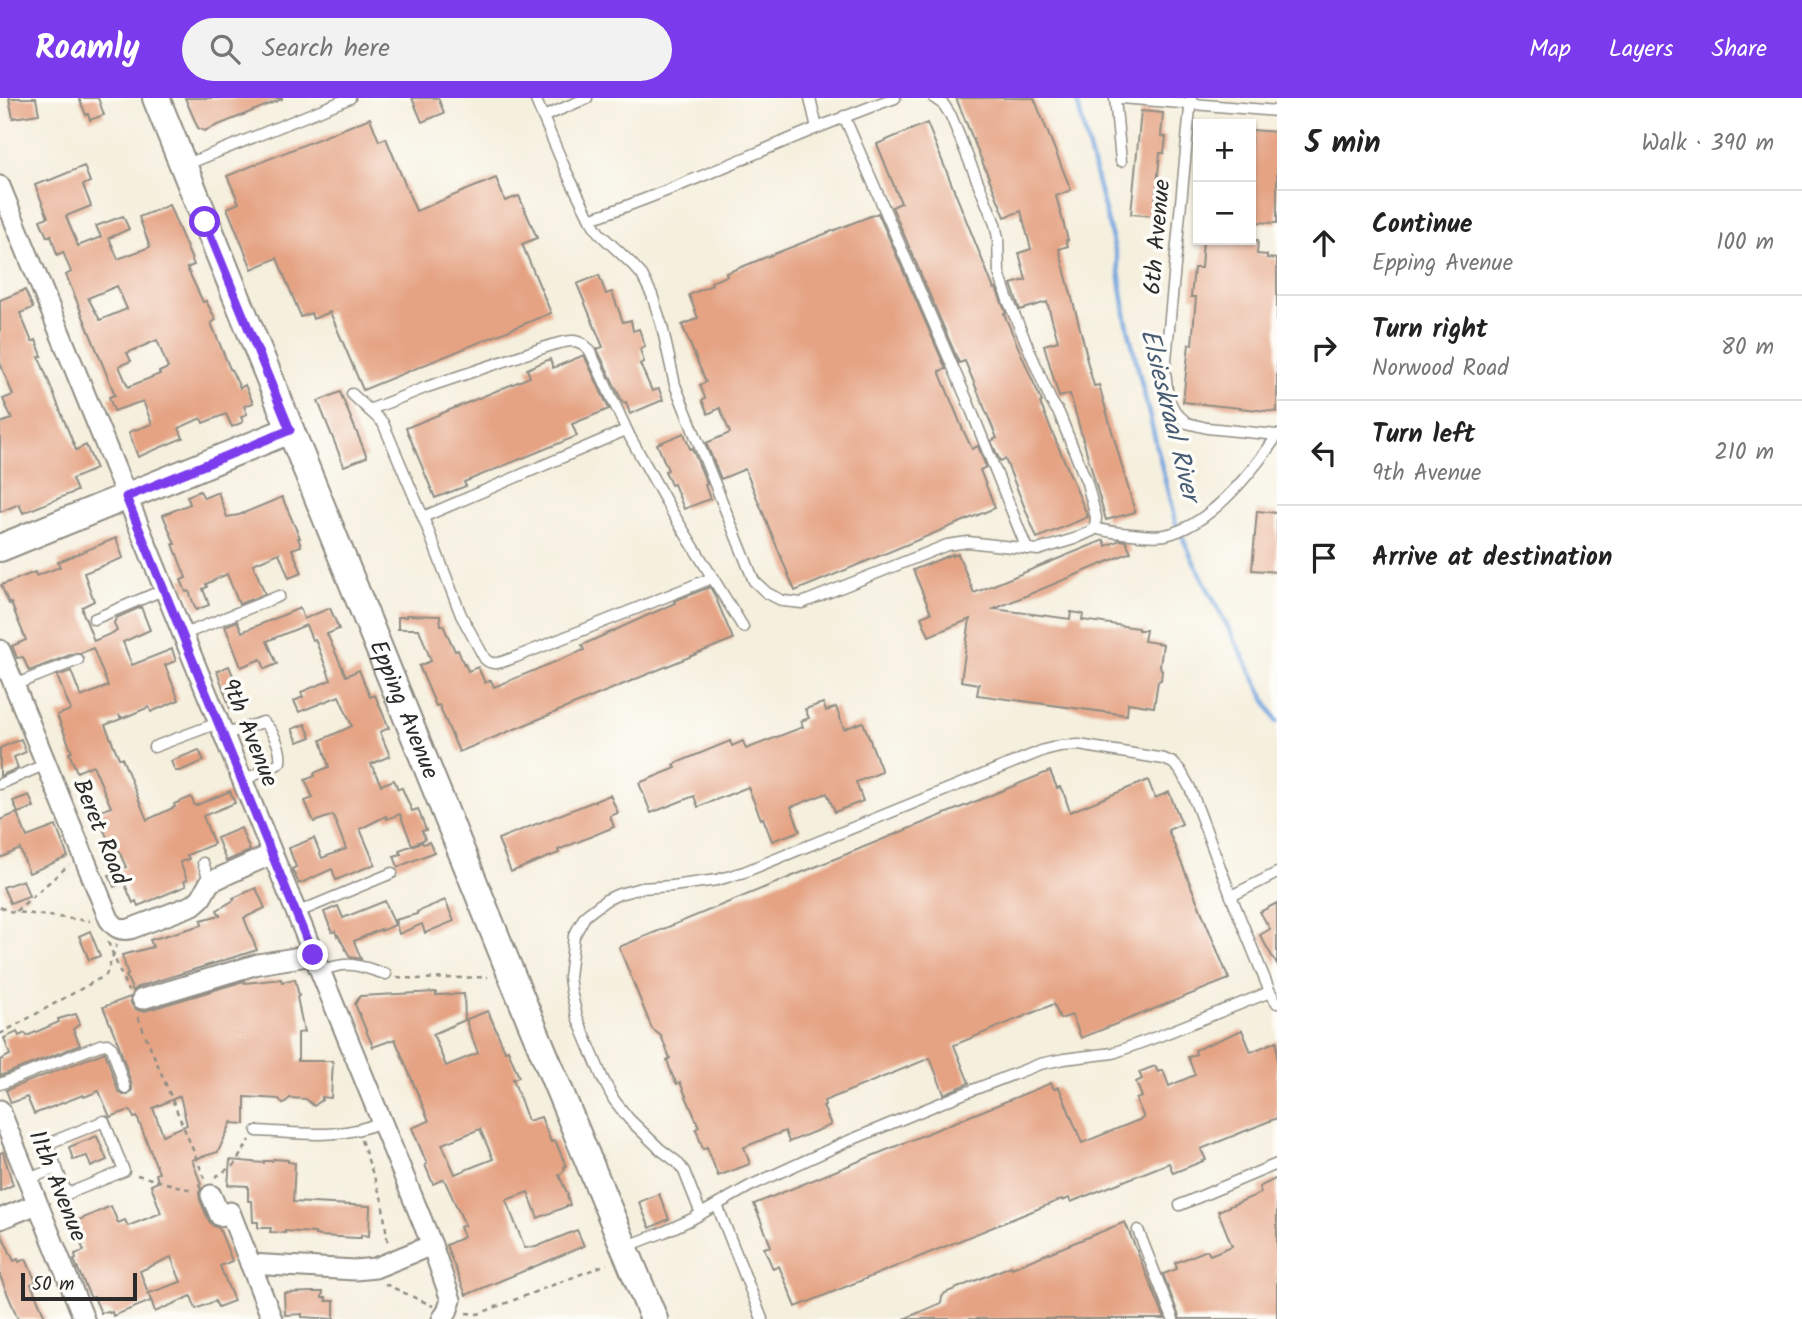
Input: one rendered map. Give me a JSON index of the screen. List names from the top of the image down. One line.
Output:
{"streets":{"street":["Epping Avenue","9th Avenue","Beret Road","11th Avenue"],"lane":["6th Avenue"]},"water":["Elsieskraal River"],"scale_bar":"50 m","page":{"header":"Roamly","search":"Search here","nav":["Map","Layers","Share"],"heading":["5 min","Walk · 390 m"],"map_buttons":["+","−"],"list":[["Continue","Epping Avenue","100 m"],["Turn right","Norwood Road","80 m"],["Turn left","9th Avenue","210 m"],"Arrive at destination"],"scale":"50 m"}}
